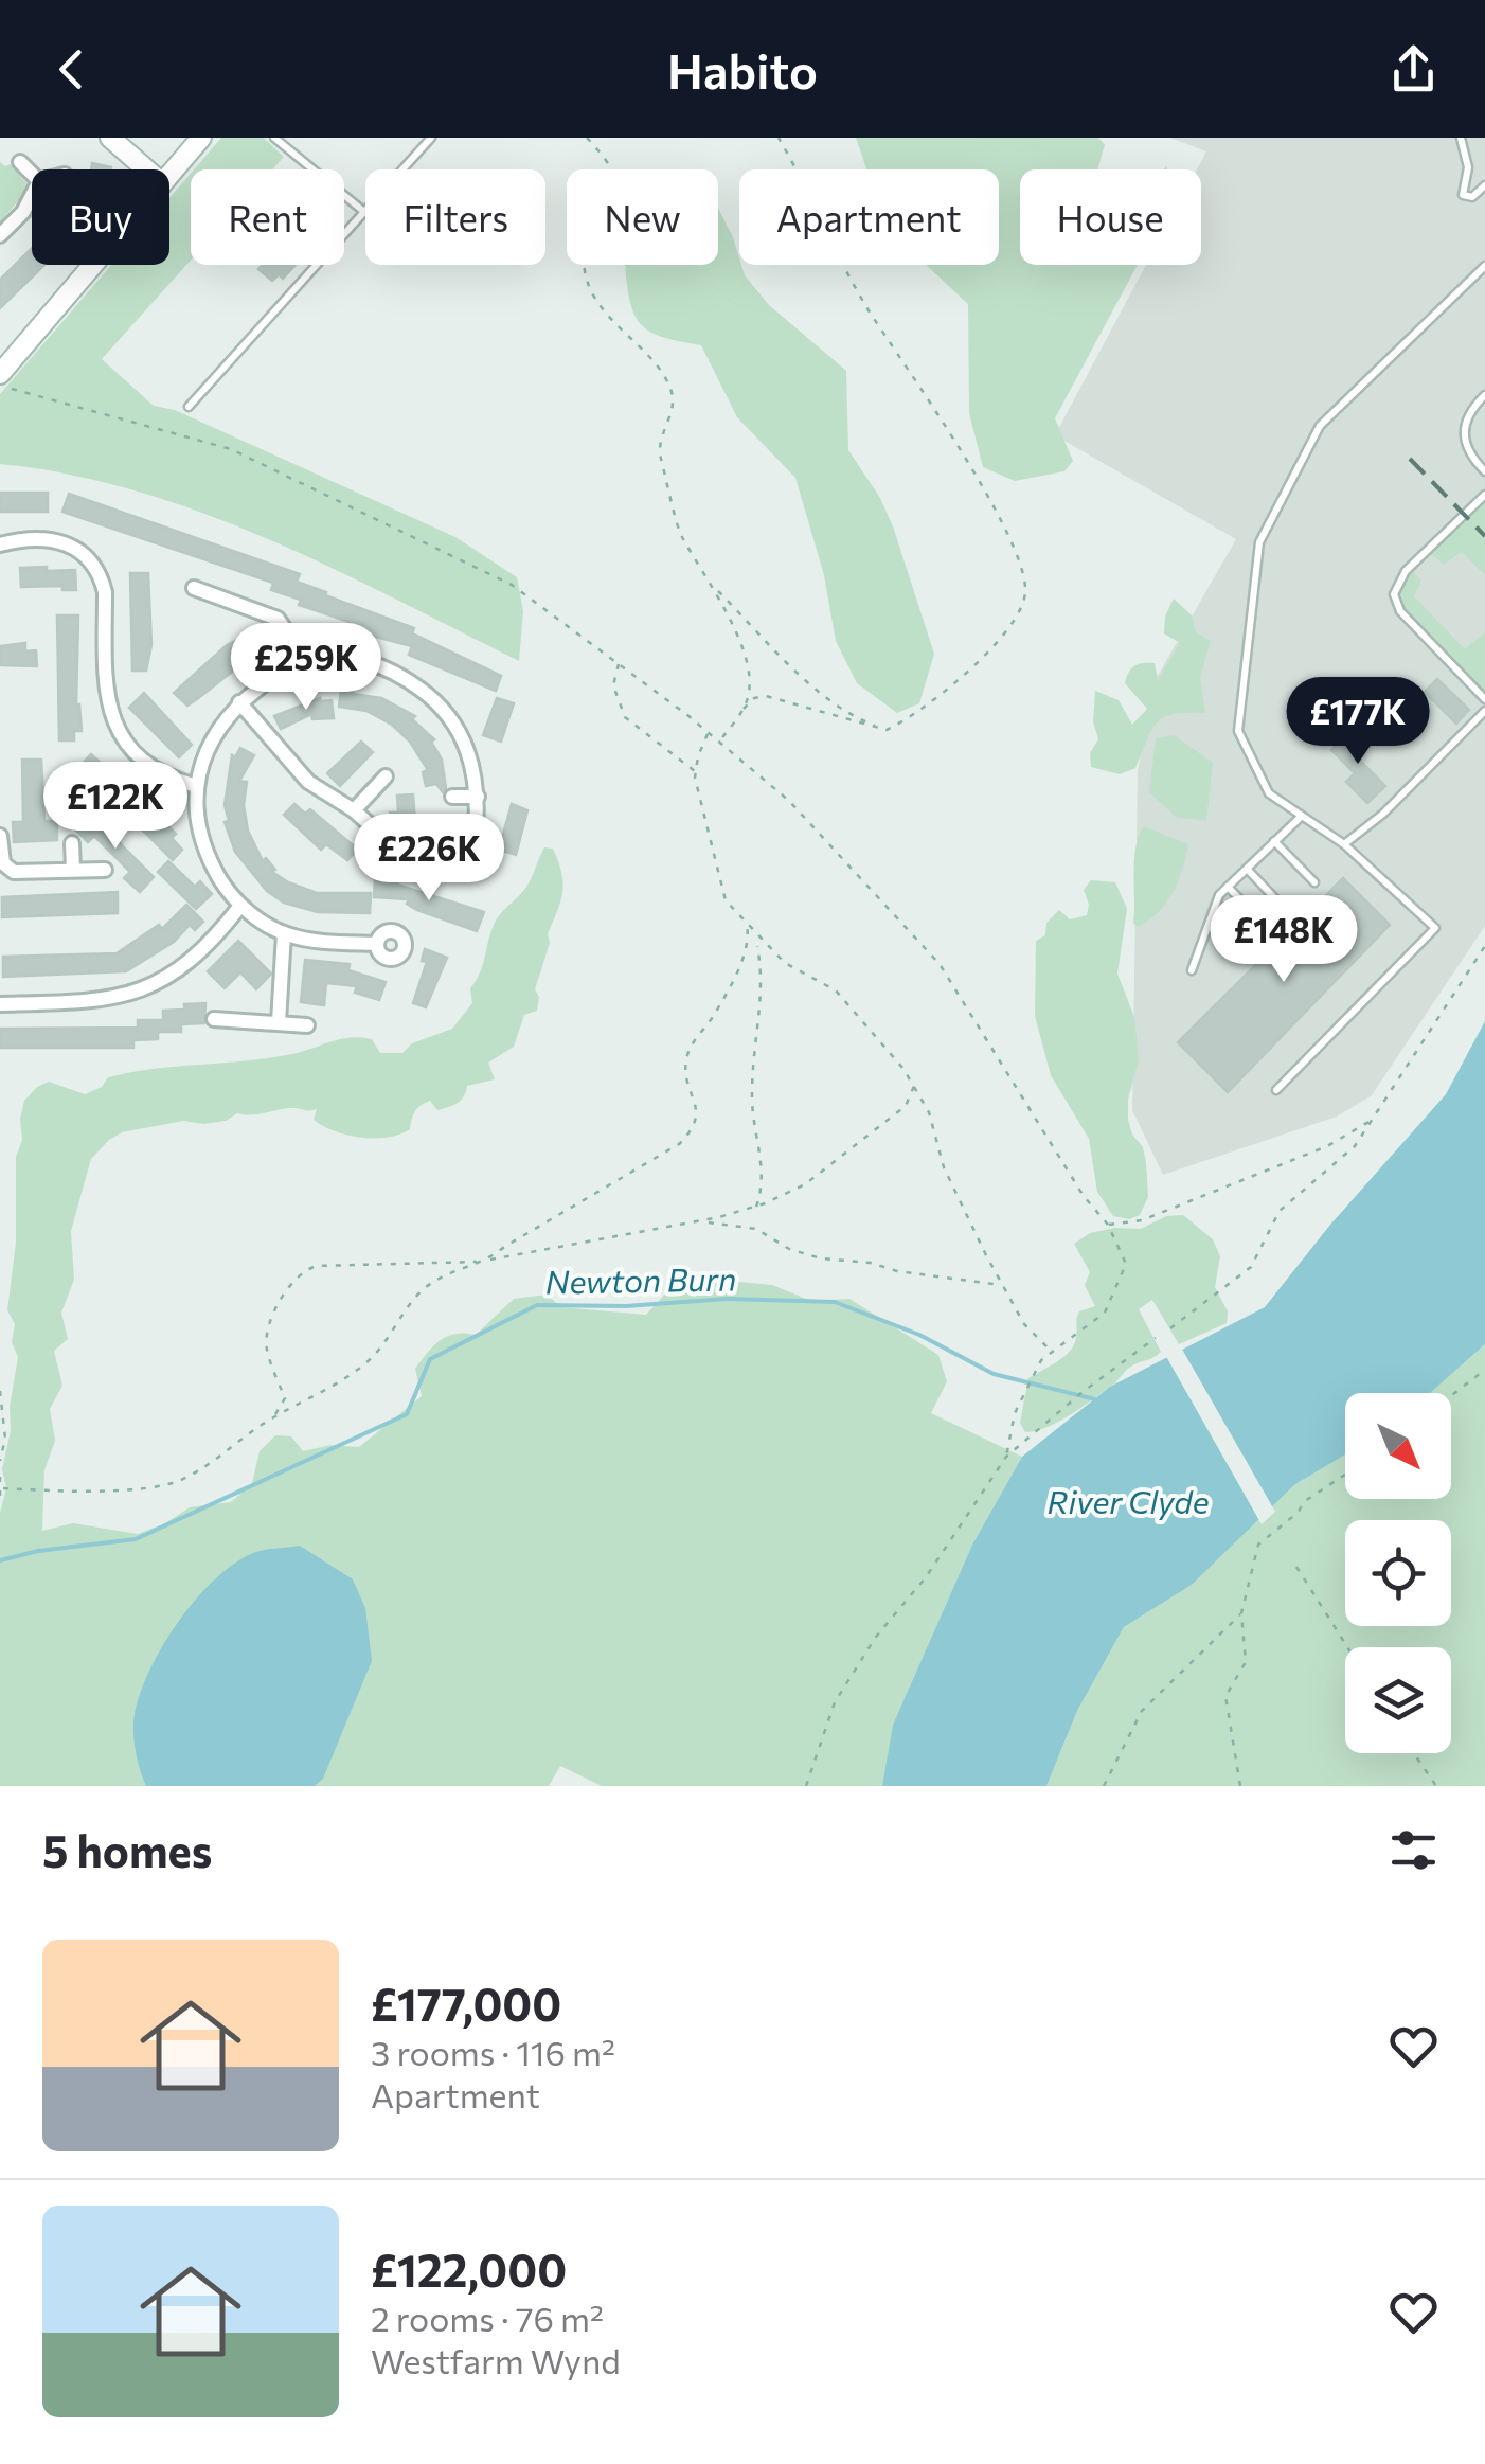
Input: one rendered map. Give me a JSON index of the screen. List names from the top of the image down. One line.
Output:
{"water":["Newton Burn","River Clyde"],"north":"bottom right","page":{"header":"Habito","chip":["Buy","Rent","Filters","New","Apartment","House"],"price":["£259K","£177K","£122K","£226K","£148K"],"heading":"5 homes","list":[{"name":"£177,000","note":"3 rooms · 116 m² · Apartment"},{"name":"£122,000","note":"2 rooms · 76 m² · Westfarm Wynd"}]}}
